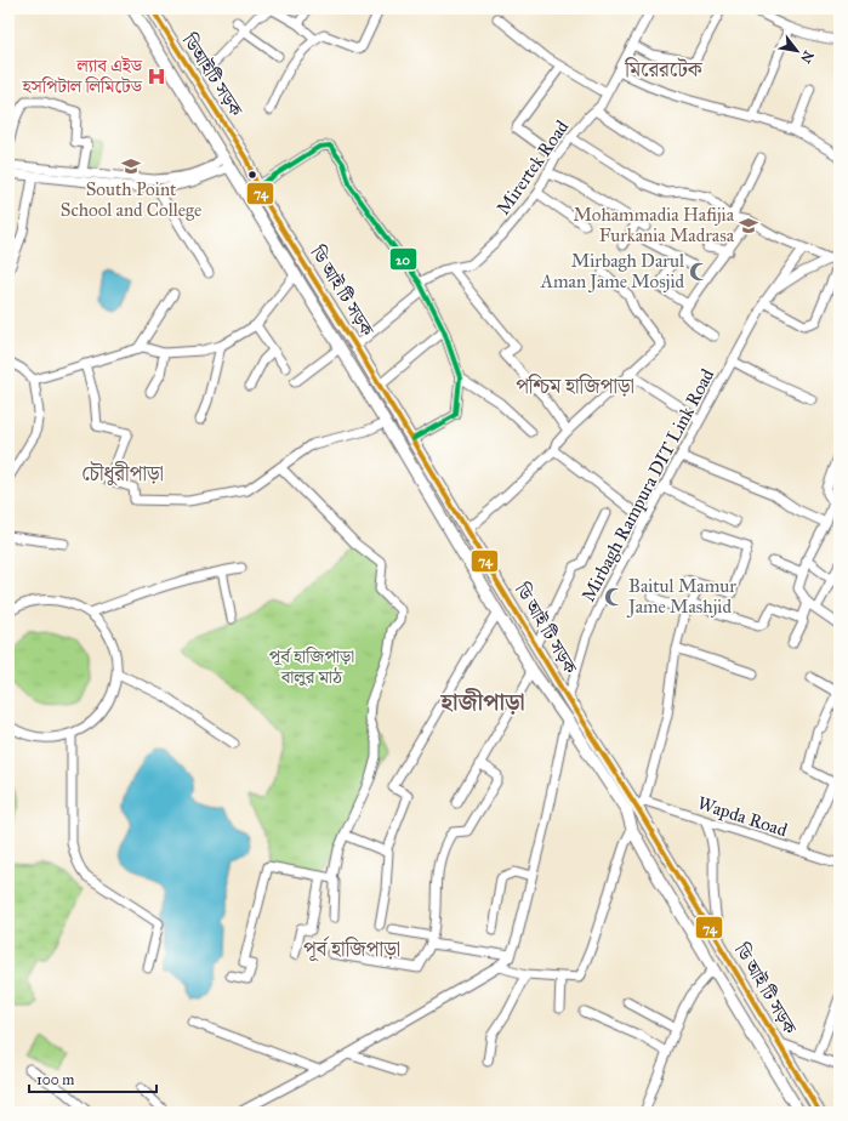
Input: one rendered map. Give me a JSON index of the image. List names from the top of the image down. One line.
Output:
{"streets":{"main road":["ডিআইটি সড়ক","ডি আই টি সড়ক"],"street":["Mirertek Road","Mirbagh Rampura DIT Link Road","Wapda Road"]},"crossings":[["ডিআইটি সড়ক","ডি আই টি সড়ক"],["ডি আই টি সড়ক","Mirbagh Rampura DIT Link Road"],["ডি আই টি সড়ক","Wapda Road"]],"districts":["মিরেরটেক","পশ্চিম হাজিপাড়া","চৌধুরীপাড়া","হাজীপাড়া","পূর্ব হাজিপাড়া"],"parks":["পূর্ব হাজিপাড়া বালুর মাঠ"],"places":{"hospital":["ল্যাব এইড হসপিটাল লিমিটেড"],"school or university":["South Point School and College","Mohammadia Hafijia Furkania Madrasa"],"mosque":["Mirbagh Darul Aman Jame Mosjid","Baitul Mamur Jame Mashjid"]},"lines":["transit line 74","transit line 20"],"scale_bar":"100 m","north":"bottom right"}
